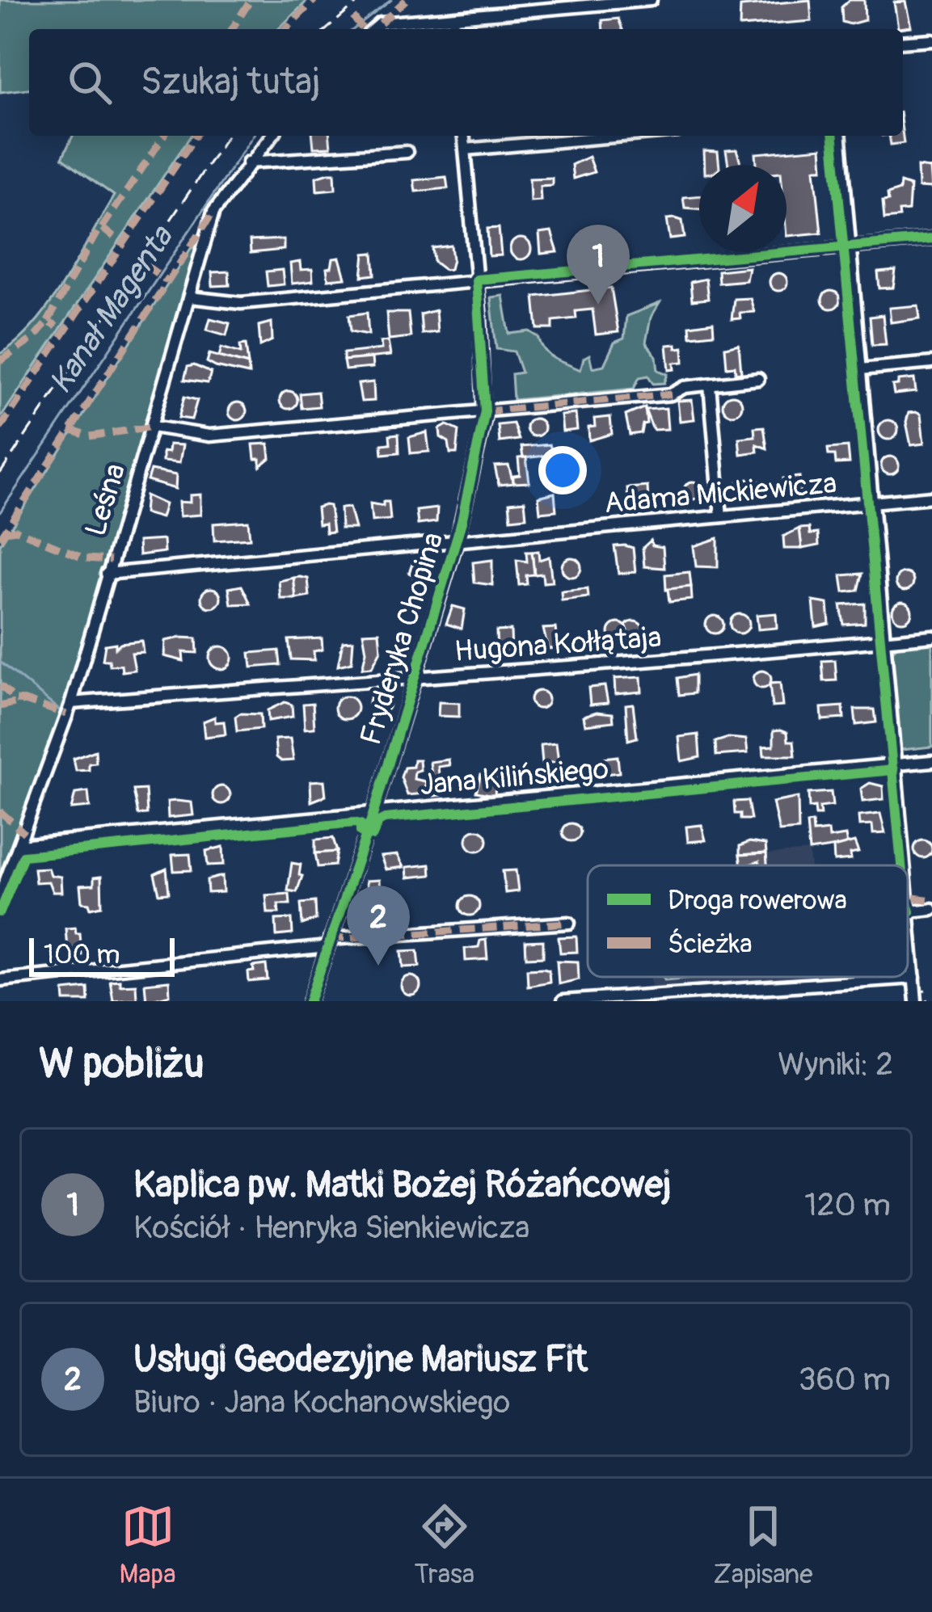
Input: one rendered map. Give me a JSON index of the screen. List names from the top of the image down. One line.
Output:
{"streets":{"street":["Adama Mickiewicza","Leśna","Fryderyka Chopina","Hugona Kołłątaja","Jana Kilińskiego"]},"crossings":[["Adama Mickiewicza","Leśna"],["Adama Mickiewicza","Fryderyka Chopina"],["Leśna","Hugona Kołłątaja"],["Leśna","Jana Kilińskiego"],["Fryderyka Chopina","Hugona Kołłątaja"],["Fryderyka Chopina","Jana Kilińskiego"]],"water":["Kanał Magenta"],"legend":["Droga rowerowa","Ścieżka"],"scale_bar":"100 m","north":"top right","page":{"search":"Szukaj tutaj","pins":["1","2"],"scale":"100 m","heading":["W pobliżu","Wyniki: 2"],"list":[{"mark":"1","name":"Kaplica pw. Matki Bożej Różańcowej","note":"Kościół · Henryka Sienkiewicza","value":"120 m"},{"mark":"2","name":"Usługi Geodezyjne Mariusz Fit","note":"Biuro · Jana Kochanowskiego","value":"360 m"}],"nav":["Mapa","Trasa","Zapisane"]}}
